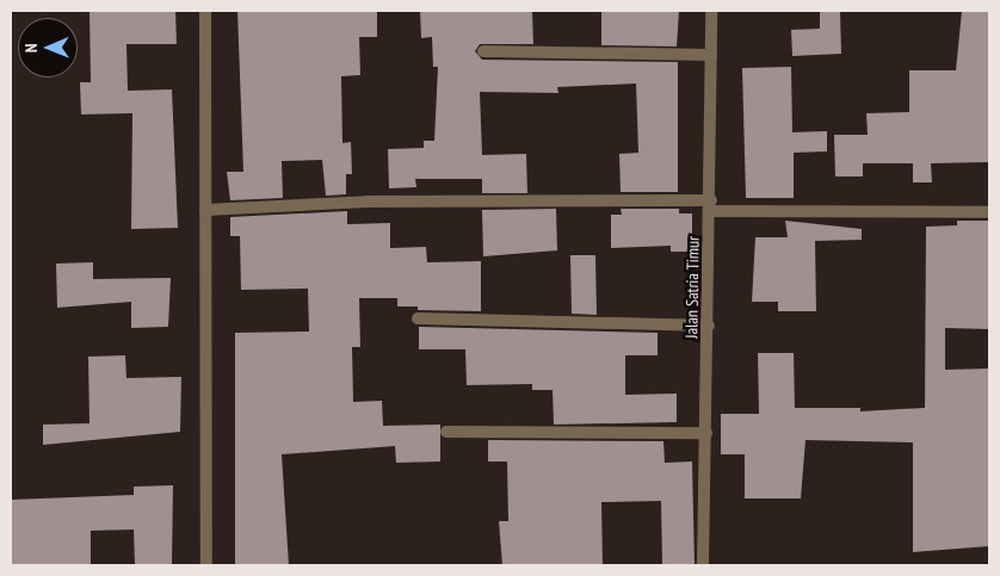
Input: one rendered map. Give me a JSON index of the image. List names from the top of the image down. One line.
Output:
{"streets":{"street":["Jalan Satria Timur"]},"north":"left"}
